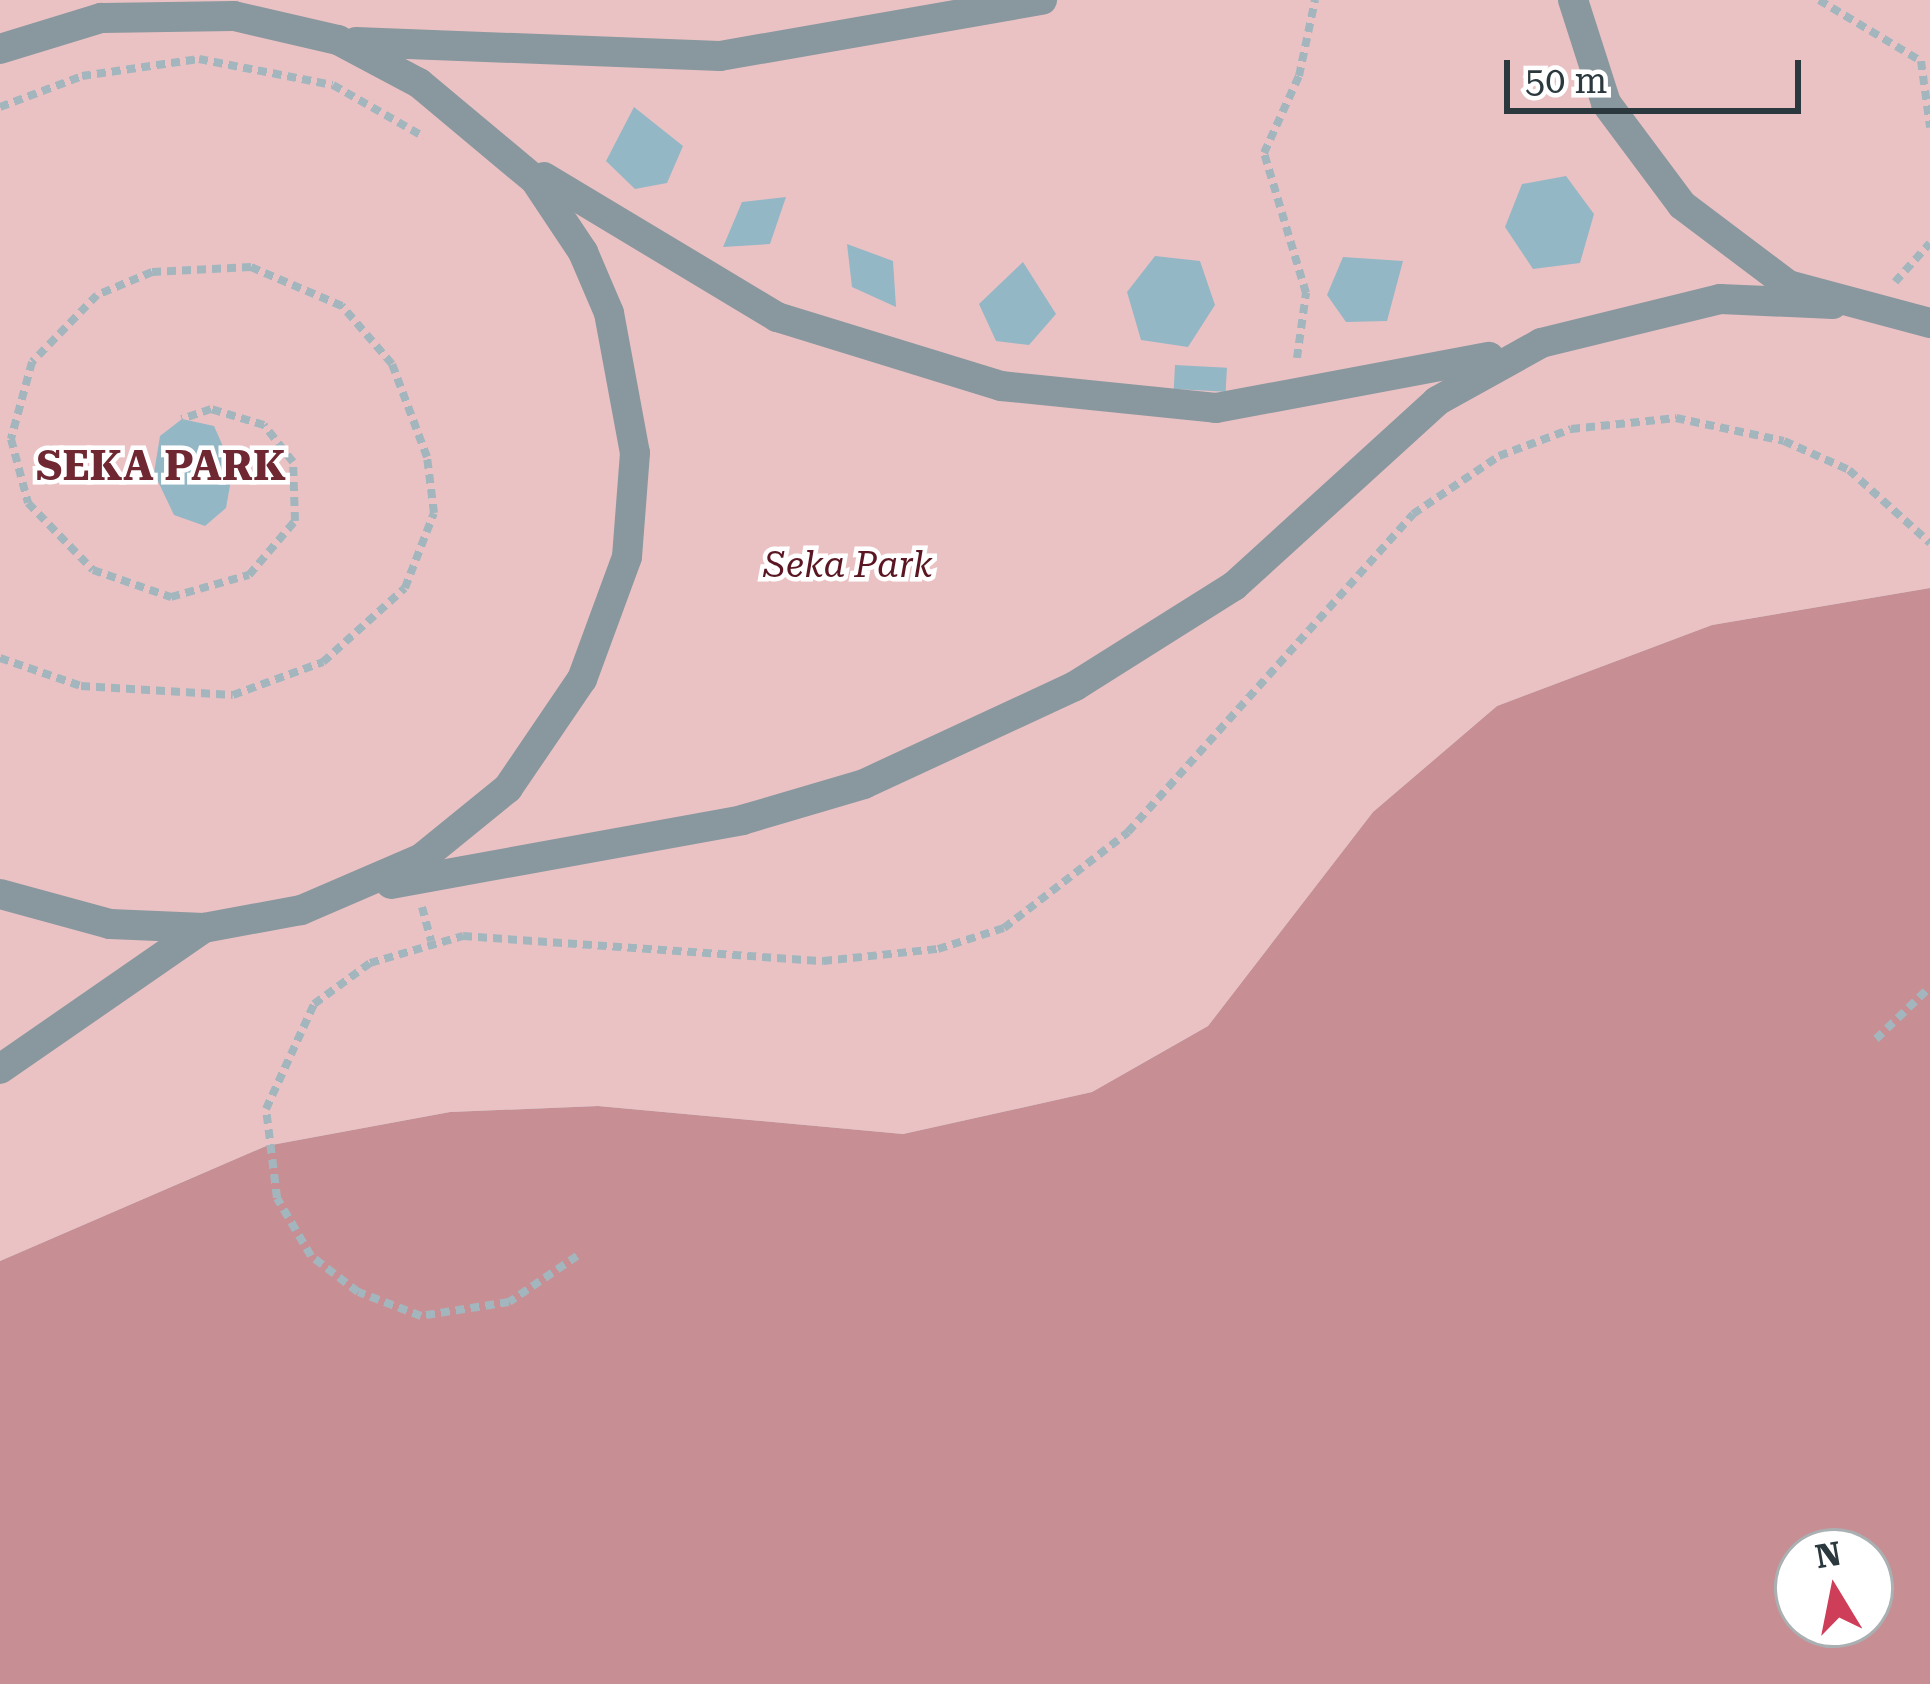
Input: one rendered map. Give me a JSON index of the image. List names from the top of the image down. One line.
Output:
{"districts":["SEKA PARK"],"parks":["Seka Park"],"scale_bar":"50 m","north":"top"}
